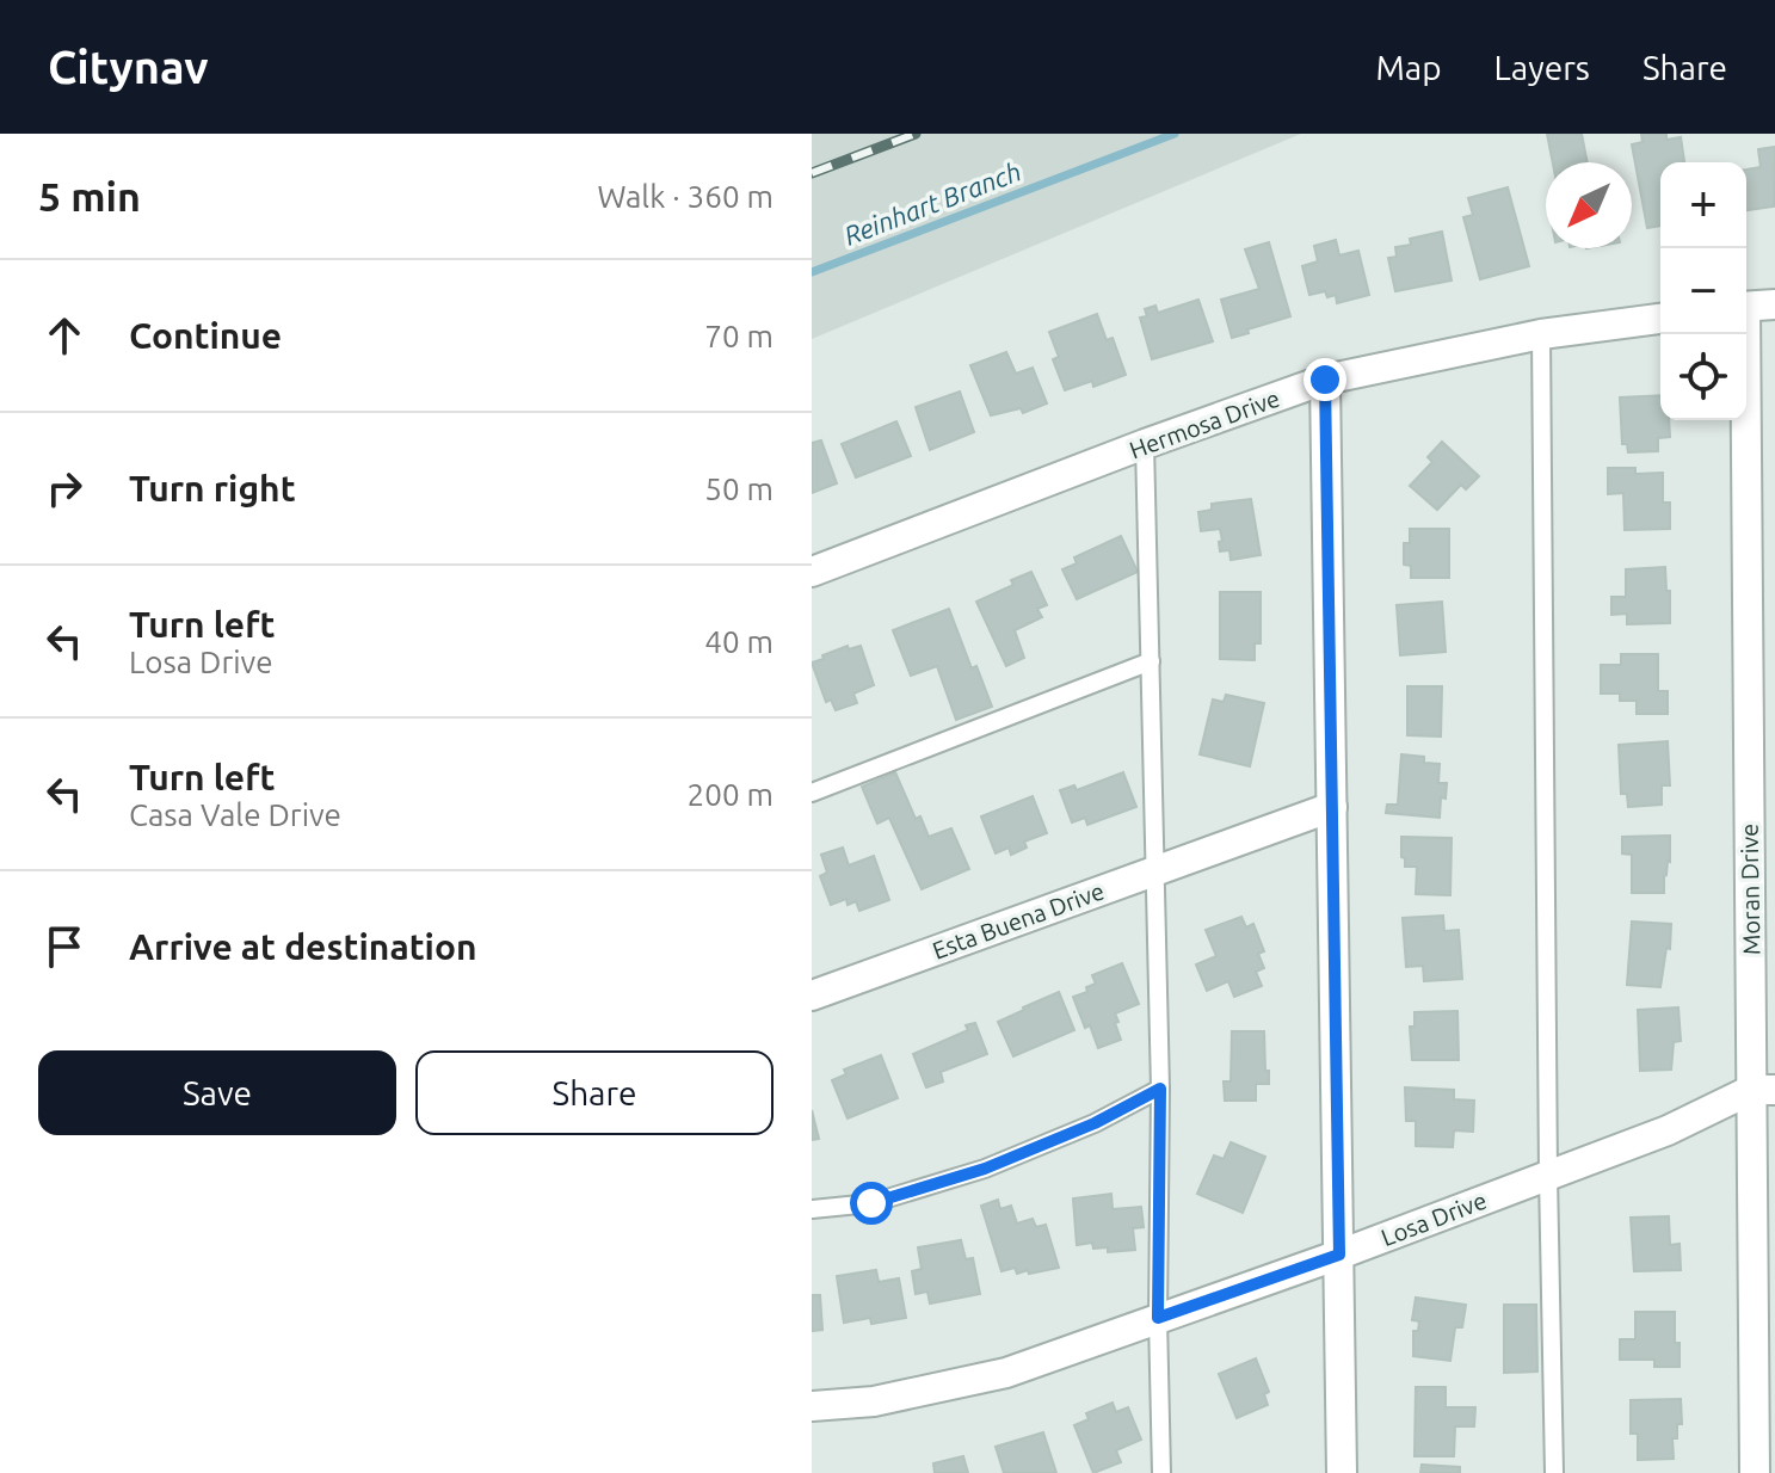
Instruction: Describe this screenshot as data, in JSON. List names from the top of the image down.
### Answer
{
  "streets": {
    "street": [
      "Hermosa Drive",
      "Moran Drive",
      "Esta Buena Drive",
      "Losa Drive"
    ]
  },
  "crossings": [
    ["Moran Drive", "Losa Drive"]
  ],
  "water": ["Reinhart Branch"],
  "north": "bottom left",
  "page": {
    "header": "Citynav",
    "nav": ["Map", "Layers", "Share"],
    "heading": ["5 min", "Walk · 360 m"],
    "map_buttons": ["+", "−"],
    "list": [
      ["Continue", "70 m"],
      ["Turn right", "50 m"],
      ["Turn left", "Losa Drive", "40 m"],
      ["Turn left", "Casa Vale Drive", "200 m"],
      "Arrive at destination"
    ],
    "buttons": ["Save", "Share"]
  }
}
